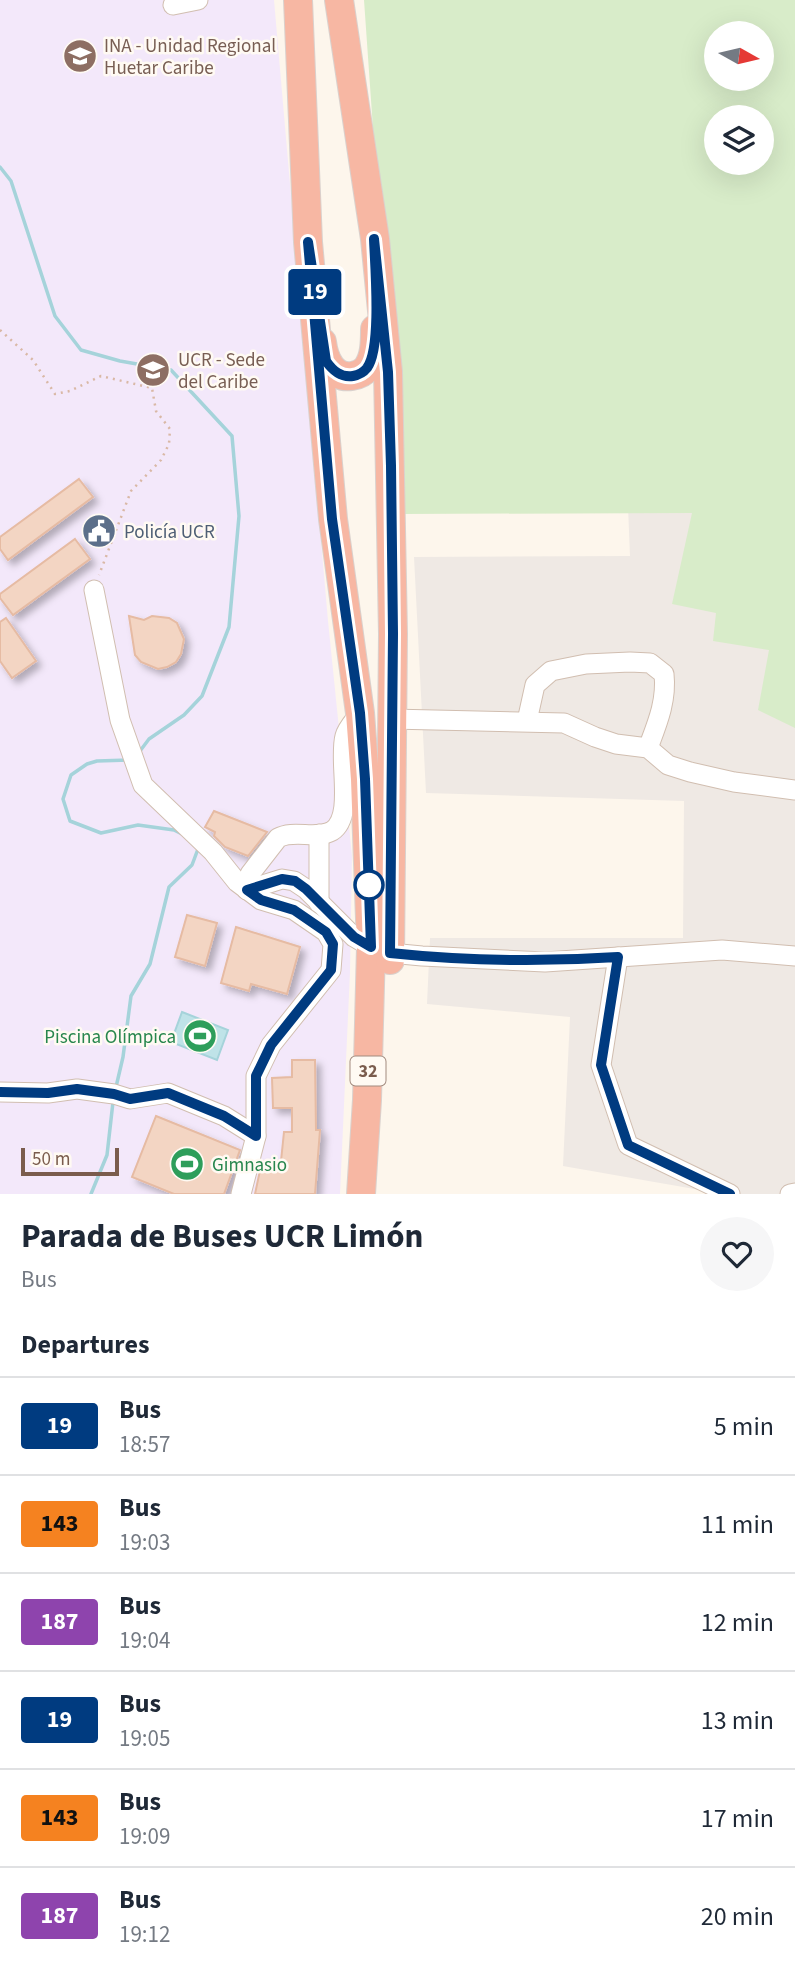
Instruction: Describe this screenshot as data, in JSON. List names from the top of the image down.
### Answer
{
  "streets": {
    "highway": ["32"]
  },
  "places": {
    "school or university": ["INA - Unidad Regional Huetar Caribe", "UCR - Sede del Caribe"],
    "public building": ["Policía UCR"],
    "sports": ["Piscina Olímpica", "Gimnasio"]
  },
  "lines": ["bus line 19"],
  "scale_bar": "50 m",
  "north": "right",
  "page": {
    "on_map": "19",
    "scale": "50 m",
    "heading": [
      ["Parada de Buses UCR Limón", "Bus"],
      "Departures"
    ],
    "list": [
      {
        "mark": "19",
        "name": "Bus",
        "note": "18:57",
        "value": "5 min"
      },
      {
        "mark": "143",
        "name": "Bus",
        "note": "19:03",
        "value": "11 min"
      },
      {
        "mark": "187",
        "name": "Bus",
        "note": "19:04",
        "value": "12 min"
      },
      {
        "mark": "19",
        "name": "Bus",
        "note": "19:05",
        "value": "13 min"
      },
      {
        "mark": "143",
        "name": "Bus",
        "note": "19:09",
        "value": "17 min"
      },
      {
        "mark": "187",
        "name": "Bus",
        "note": "19:12",
        "value": "20 min"
      }
    ]
  }
}
